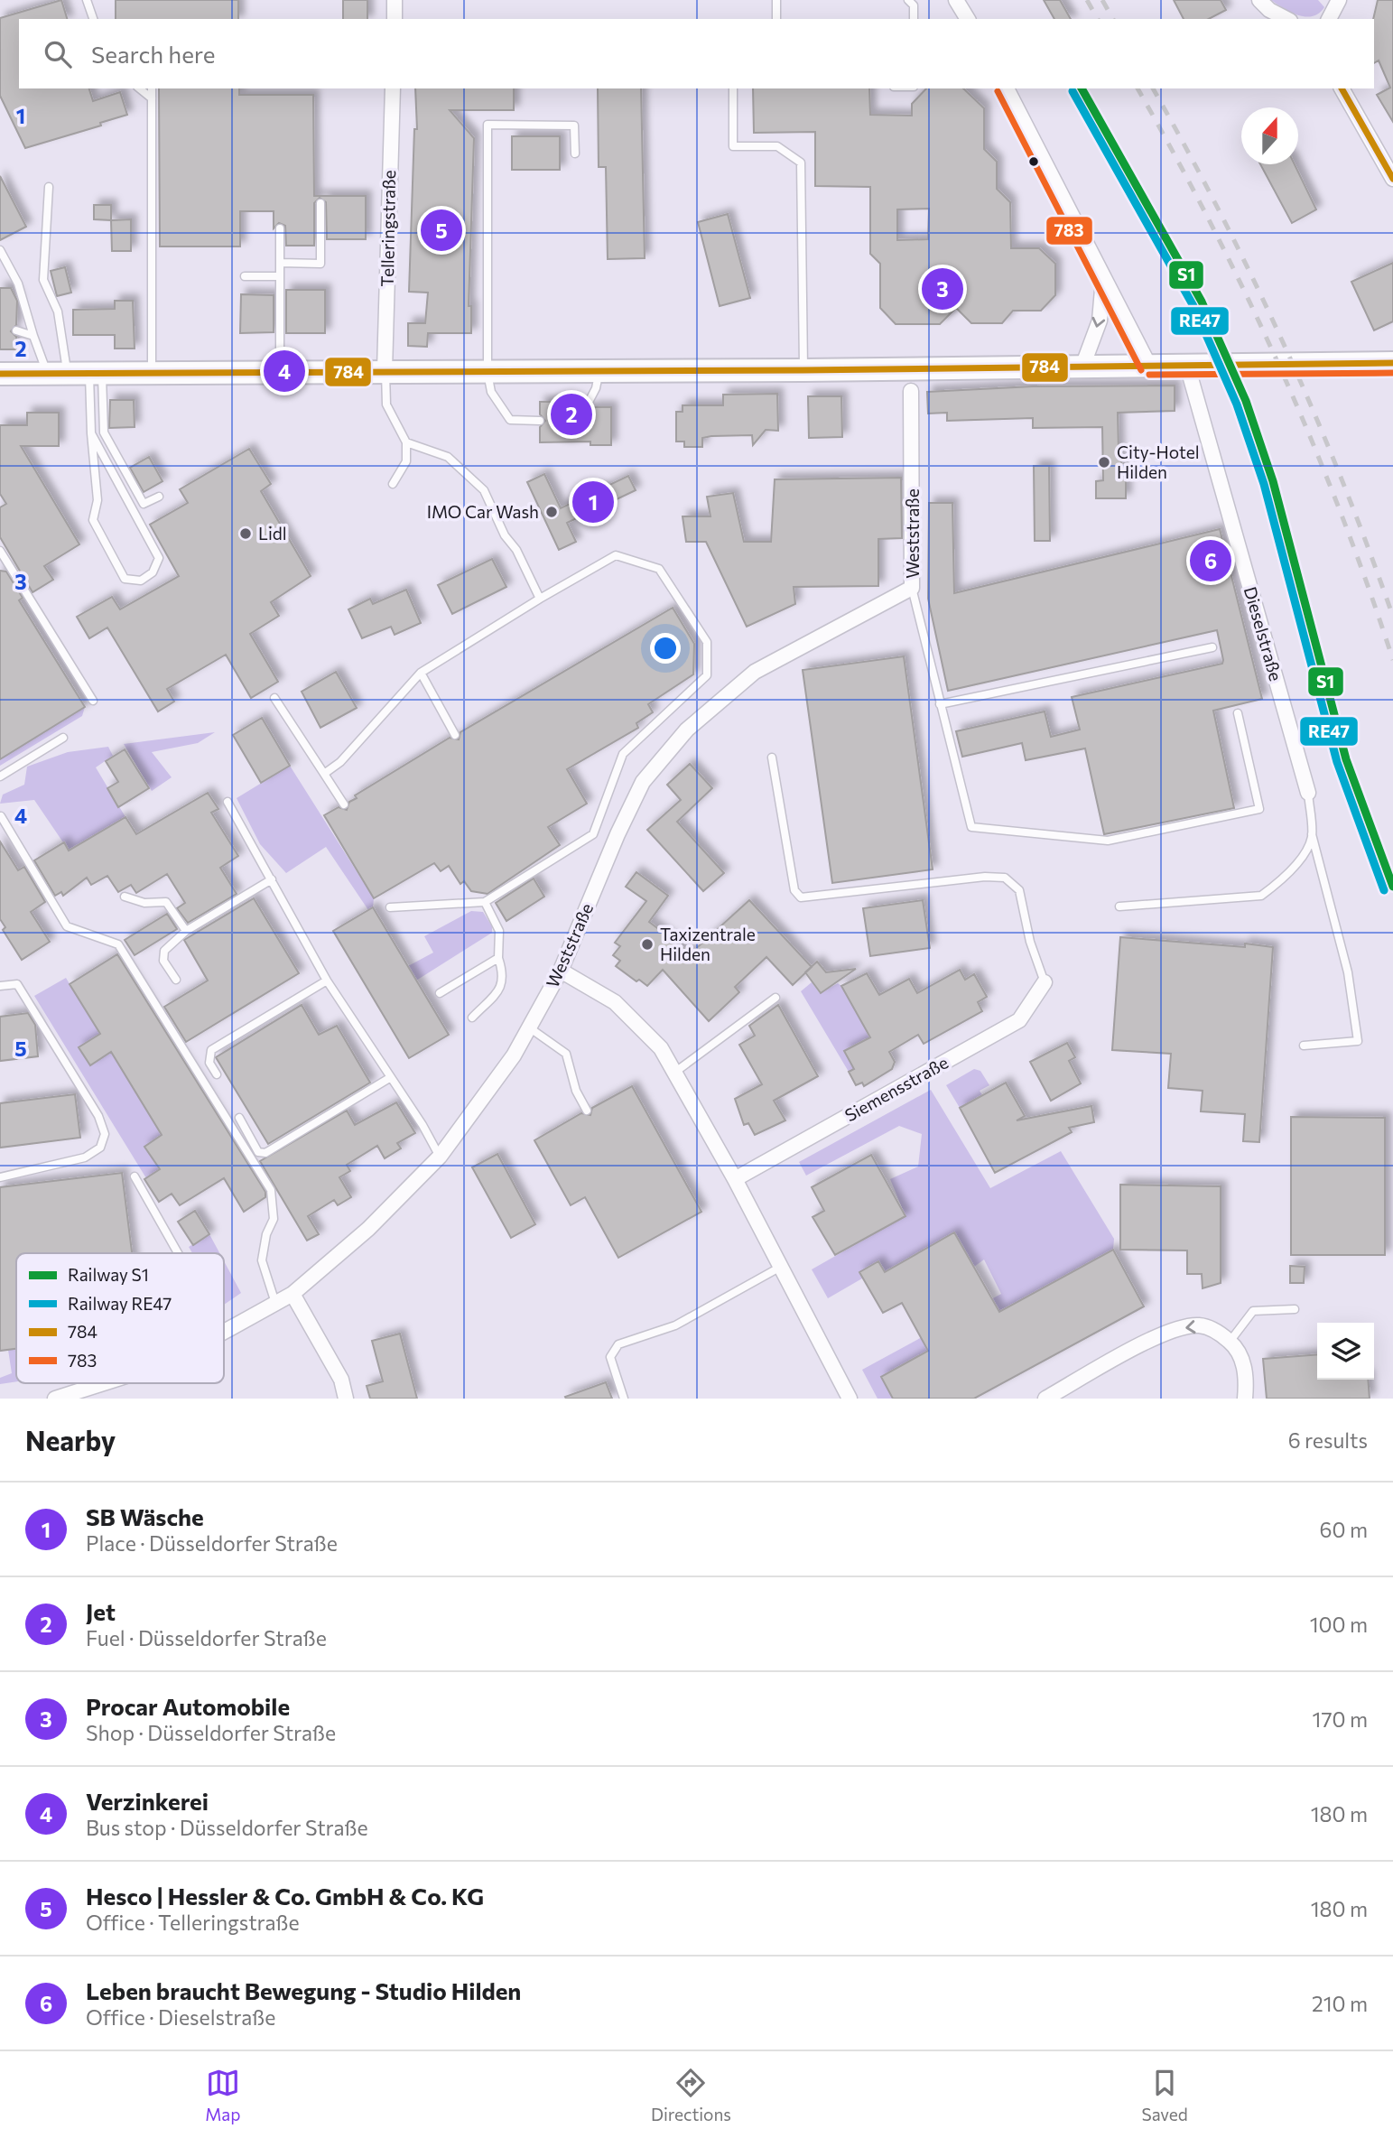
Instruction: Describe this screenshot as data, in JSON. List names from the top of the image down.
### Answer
{
  "streets": {
    "street": [
      "Telleringstraße",
      "Weststraße",
      "Dieselstraße",
      "Siemensstraße"
    ]
  },
  "places": [
    "City-Hotel Hilden",
    "IMO Car Wash",
    "Lidl",
    "Taxizentrale Hilden"
  ],
  "lines": [
    "rail line S1",
    "transit line 784",
    "rail line RE47",
    "transit line 783"
  ],
  "legend": [
    "Railway S1",
    "Railway RE47",
    "784",
    "783"
  ],
  "north": "top",
  "page": {
    "search": "Search here",
    "pins": [
      "5",
      "3",
      "4",
      "2",
      "1",
      "6"
    ],
    "heading": ["Nearby", "6 results"],
    "list": [
      {
        "mark": "1",
        "name": "SB Wäsche",
        "note": "Place · Düsseldorfer Straße",
        "value": "60 m"
      },
      {
        "mark": "2",
        "name": "Jet",
        "note": "Fuel · Düsseldorfer Straße",
        "value": "100 m"
      },
      {
        "mark": "3",
        "name": "Procar Automobile",
        "note": "Shop · Düsseldorfer Straße",
        "value": "170 m"
      },
      {
        "mark": "4",
        "name": "Verzinkerei",
        "note": "Bus stop · Düsseldorfer Straße",
        "value": "180 m"
      },
      {
        "mark": "5",
        "name": "Hesco | Hessler & Co. GmbH & Co. KG",
        "note": "Office · Telleringstraße",
        "value": "180 m"
      },
      {
        "mark": "6",
        "name": "Leben braucht Bewegung - Studio Hilden",
        "note": "Office · Dieselstraße",
        "value": "210 m"
      }
    ],
    "nav": ["Map", "Directions", "Saved"]
  },
  "grid": {
    "rows": [
      "1",
      "2",
      "3",
      "4",
      "5"
    ]
  }
}
